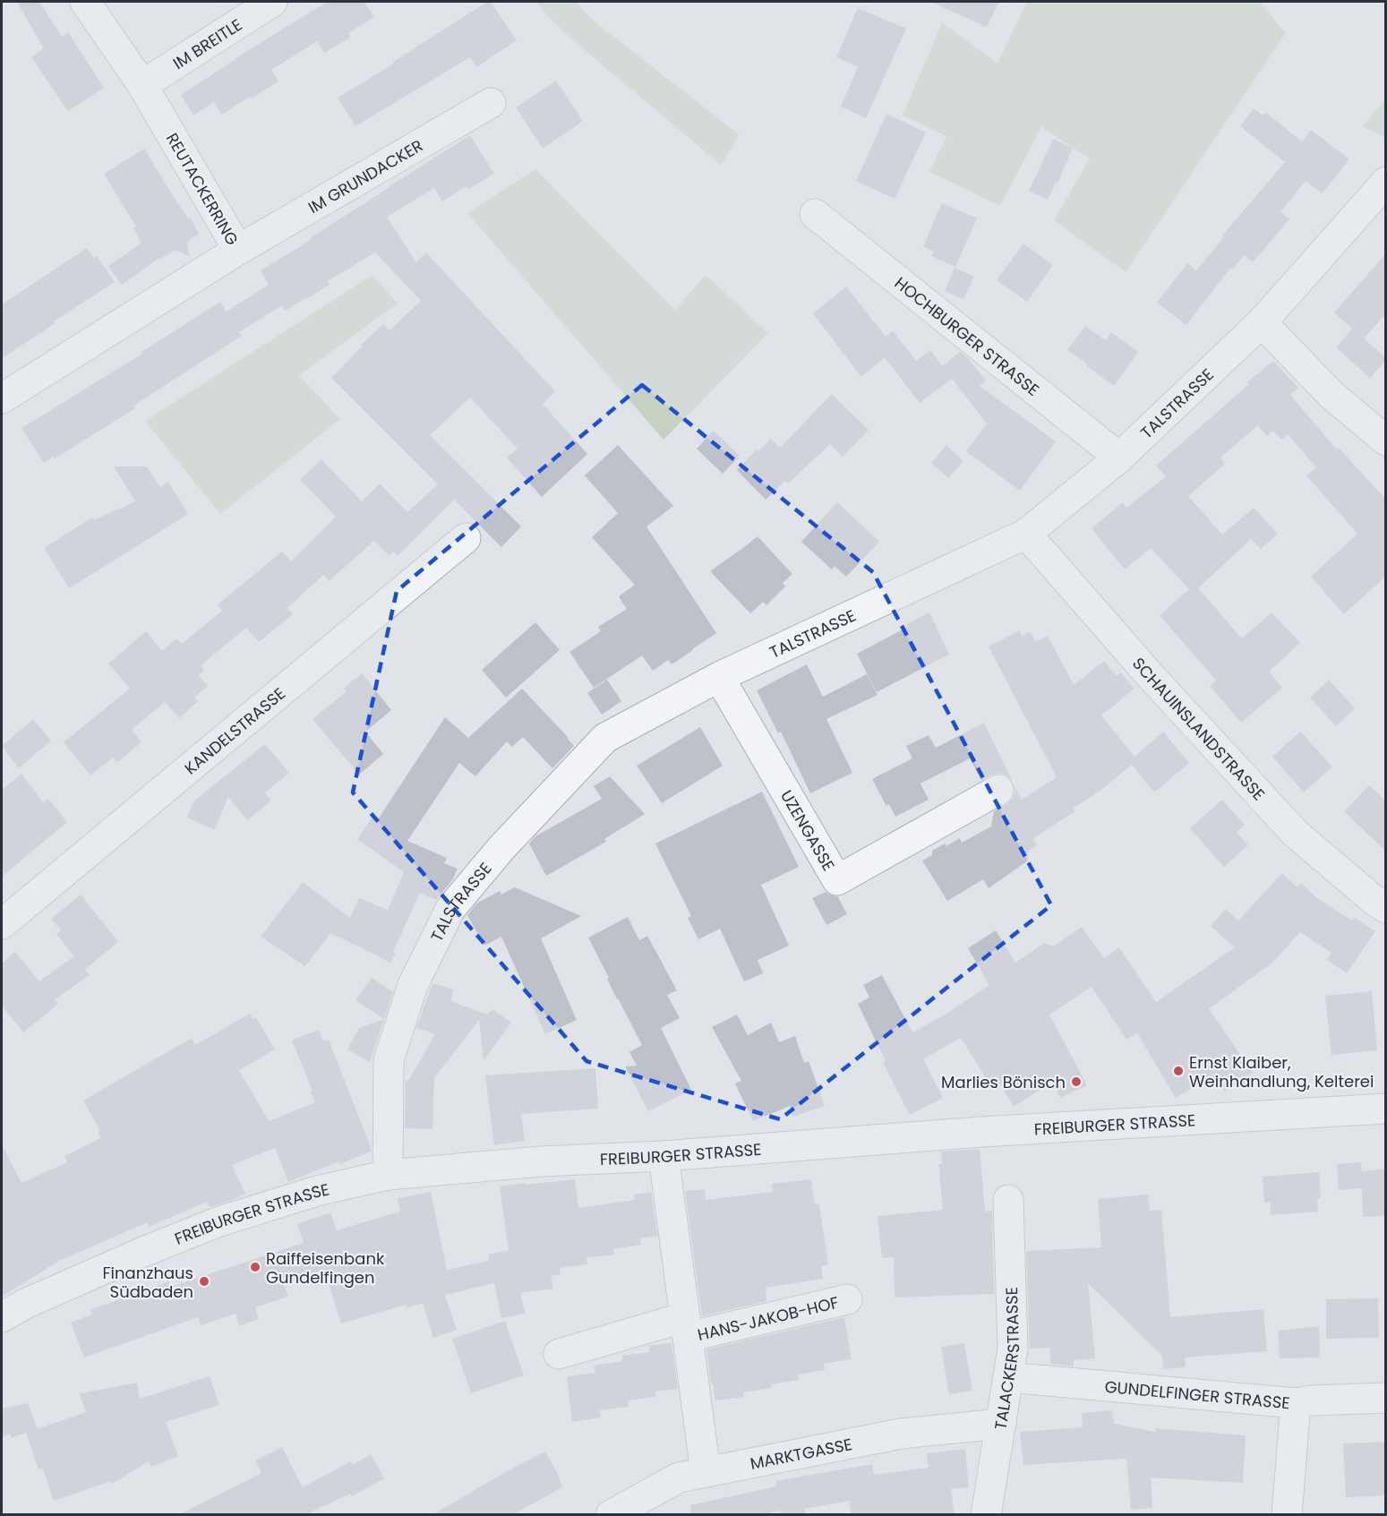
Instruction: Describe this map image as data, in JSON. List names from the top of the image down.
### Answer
{
  "streets": {
    "street": [
      "IM BREITLE",
      "IM GRUNDACKER",
      "REUTACKERRING",
      "HOCHBURGER STRASSE",
      "TALSTRASSE",
      "SCHAUINSLANDSTRASSE",
      "KANDELSTRASSE",
      "UZENGASSE",
      "FREIBURGER STRASSE",
      "HANS-JAKOB-HOF",
      "TALACKERSTRASSE",
      "GUNDELFINGER STRASSE",
      "MARKTGASSE"
    ]
  },
  "crossings": [
    ["IM BREITLE", "REUTACKERRING"],
    ["IM GRUNDACKER", "REUTACKERRING"],
    ["HOCHBURGER STRASSE", "TALSTRASSE"],
    ["TALSTRASSE", "SCHAUINSLANDSTRASSE"],
    ["TALSTRASSE", "UZENGASSE"],
    ["TALSTRASSE", "FREIBURGER STRASSE"],
    ["FREIBURGER STRASSE", "HANS-JAKOB-HOF"],
    ["HANS-JAKOB-HOF", "MARKTGASSE"],
    ["TALACKERSTRASSE", "GUNDELFINGER STRASSE"],
    ["TALACKERSTRASSE", "MARKTGASSE"]
  ],
  "places": [
    "Ernst Klaiber, Weinhandlung, Kelterei",
    "Marlies Bönisch",
    "Raiffeisenbank Gundelfingen",
    "Finanzhaus Südbaden"
  ]
}
